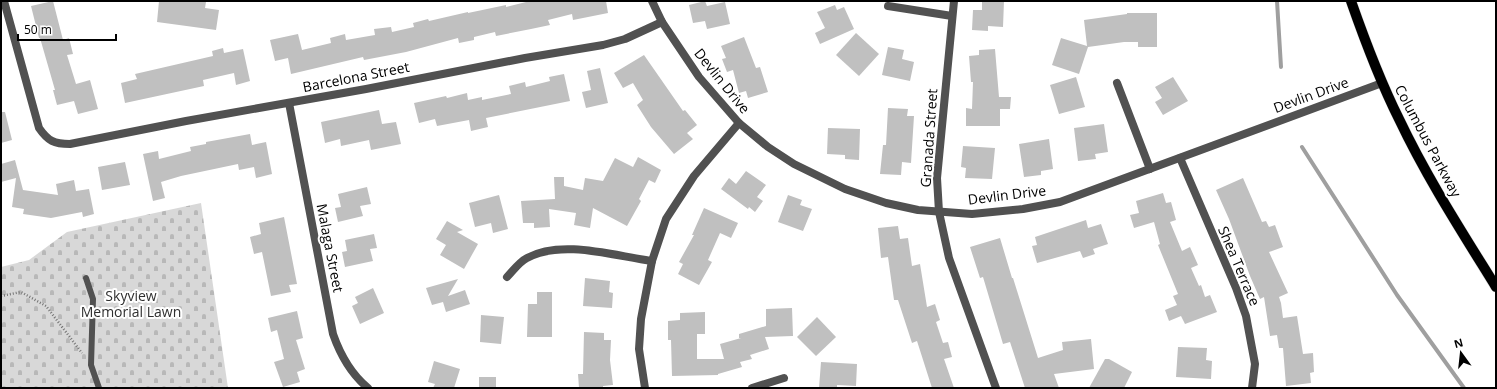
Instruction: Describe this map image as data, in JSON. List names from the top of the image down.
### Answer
{
  "streets": {
    "main road": ["Columbus Parkway"],
    "street": [
      "Barcelona Street",
      "Devlin Drive",
      "Granada Street",
      "Malaga Street",
      "Shea Terrace"
    ]
  },
  "crossings": [
    ["Barcelona Street", "Devlin Drive"],
    ["Barcelona Street", "Malaga Street"],
    ["Devlin Drive", "Granada Street"],
    ["Devlin Drive", "Columbus Parkway"],
    ["Devlin Drive", "Shea Terrace"]
  ],
  "parks": ["Skyview Memorial Lawn"],
  "scale_bar": "50 m",
  "north": "top"
}
